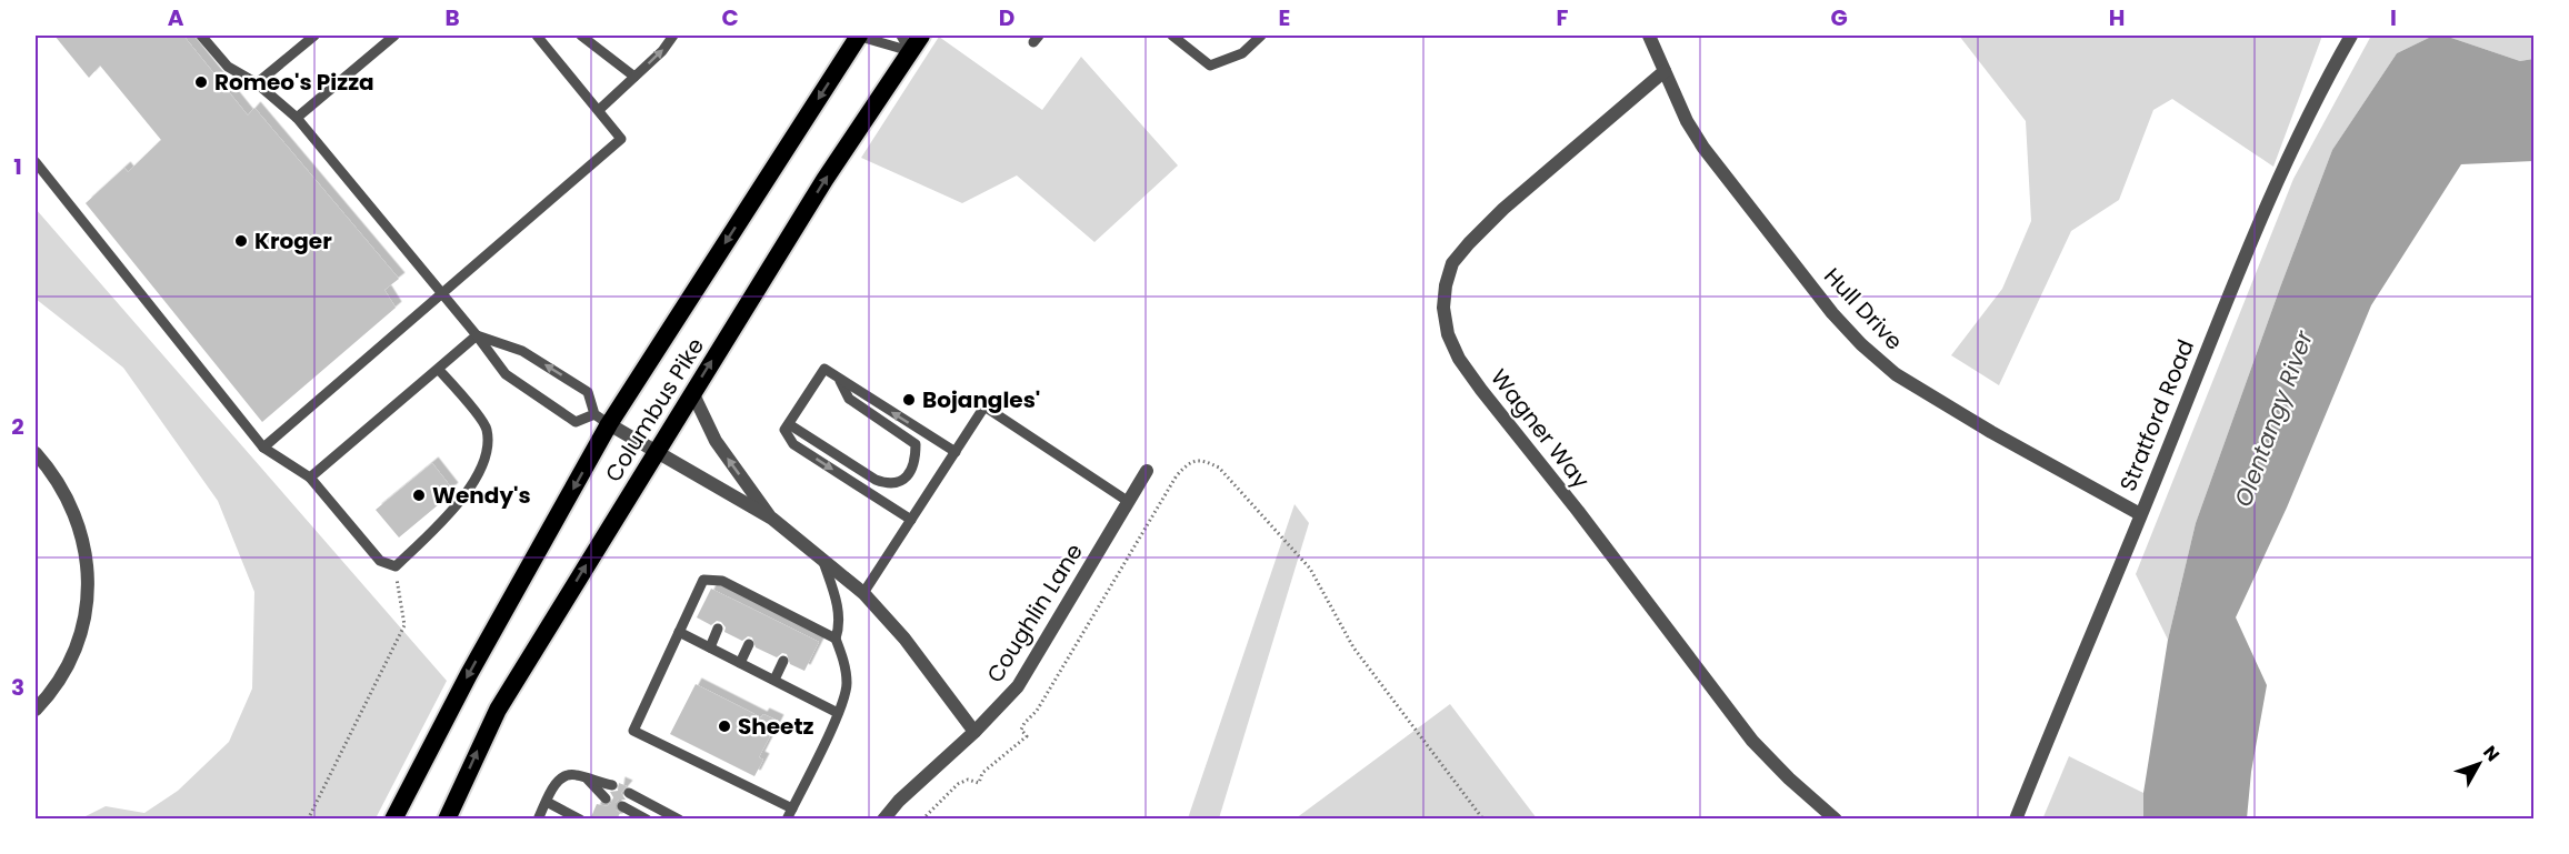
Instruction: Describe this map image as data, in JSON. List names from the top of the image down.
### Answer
{
  "streets": {
    "highway": ["Columbus Pike"],
    "street": [
      "Hull Drive",
      "Stratford Road",
      "Wagner Way",
      "Coughlin Lane"
    ]
  },
  "crossings": [
    ["Hull Drive", "Stratford Road"],
    ["Hull Drive", "Wagner Way"]
  ],
  "water": ["Olentangy River"],
  "places": [
    "Romeo's Pizza",
    "Kroger",
    "Bojangles'",
    "Wendy's",
    "Sheetz"
  ],
  "north": "top right",
  "grid": {
    "columns": [
      "A",
      "B",
      "C",
      "D",
      "E",
      "F",
      "G",
      "H",
      "I"
    ],
    "rows": ["1", "2", "3"]
  }
}
